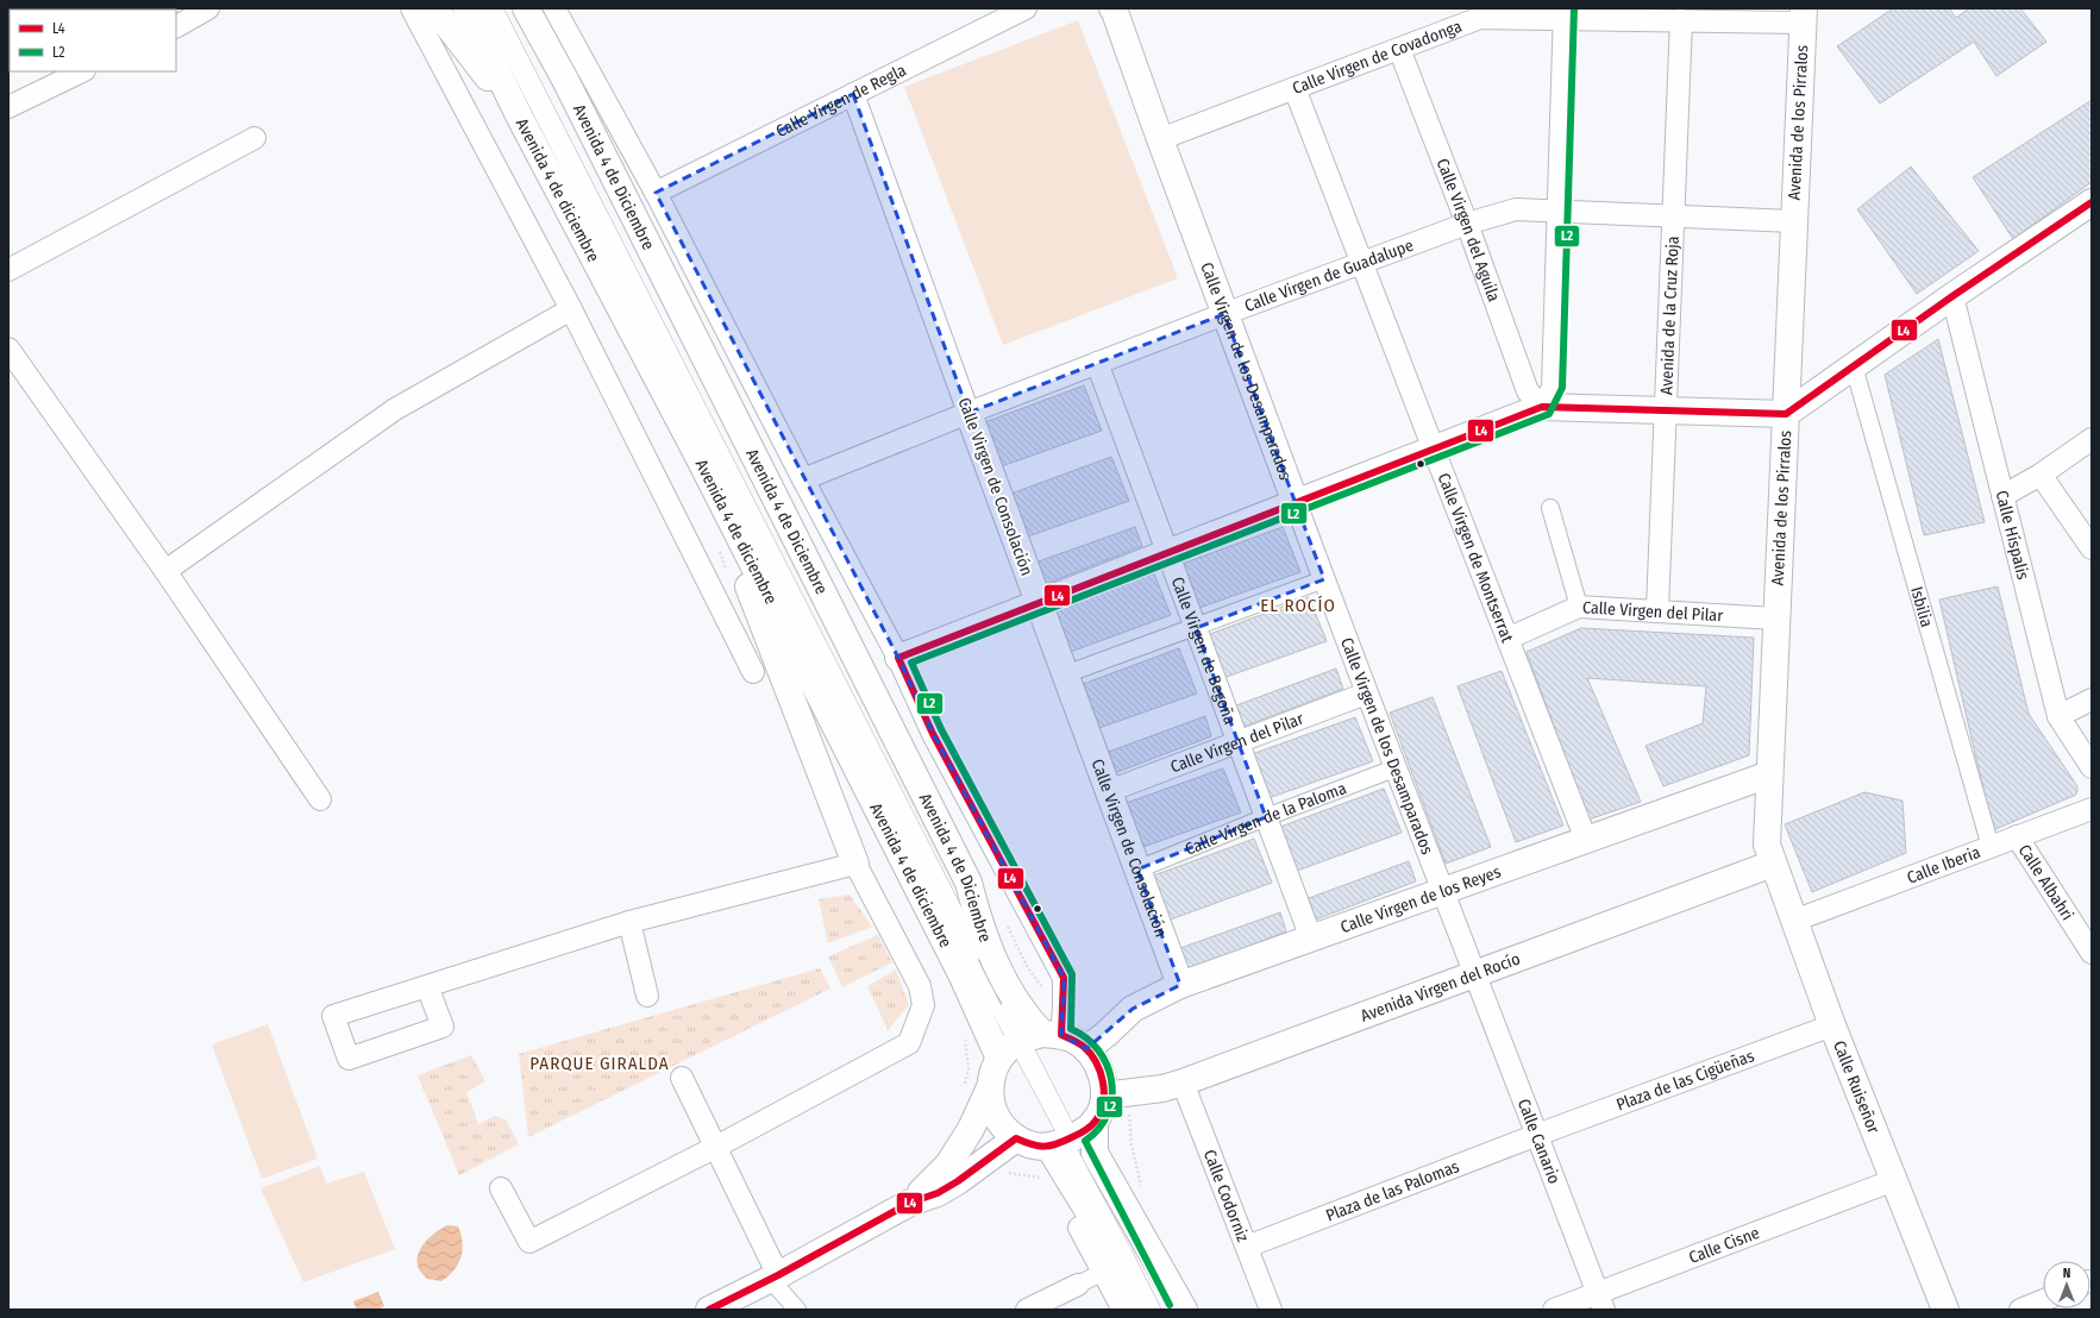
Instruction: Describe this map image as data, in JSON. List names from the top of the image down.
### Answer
{
  "streets": {
    "street": [
      "Calle Virgen de Covadonga",
      "Calle Virgen de Regla",
      "Avenida de los Pirralos",
      "Avenida 4 de Diciembre",
      "Avenida 4 de diciembre",
      "Calle Virgen del Aguila",
      "Calle Virgen de Guadalupe",
      "Avenida de la Cruz Roja",
      "Calle Virgen de los Desamparados",
      "Calle Virgen de Consolación",
      "Calle Híspalis",
      "Calle Virgen de Montserrat",
      "Isbilia",
      "Calle Virgen del Pilar",
      "Calle Virgen de Begoña",
      "Calle Virgen de la Paloma",
      "Calle Iberia",
      "Calle Albahri",
      "Calle Virgen de los Reyes",
      "Avenida Virgen del Rocío",
      "Plaza de las Cigüeñas",
      "Calle Ruiseñor",
      "Calle Canario",
      "Plaza de las Palomas",
      "Calle Codorniz",
      "Calle Cisne"
    ]
  },
  "crossings": [
    ["Calle Virgen de Covadonga", "Avenida de los Pirralos"],
    ["Calle Virgen de Covadonga", "Calle Virgen del Aguila"],
    ["Calle Virgen de Covadonga", "Avenida de la Cruz Roja"],
    ["Calle Virgen de Covadonga", "Calle Virgen de los Desamparados"],
    ["Calle Virgen de Covadonga", "Calle Virgen de Montserrat"],
    ["Calle Virgen de Regla", "Calle Virgen de Consolación"],
    ["Avenida de los Pirralos", "Calle Virgen de Guadalupe"],
    ["Avenida de los Pirralos", "Calle Virgen del Pilar"],
    ["Avenida de los Pirralos", "Calle Virgen de los Reyes"],
    ["Avenida de los Pirralos", "Avenida Virgen del Rocío"],
    ["Avenida de los Pirralos", "Calle Ruiseñor"],
    ["Avenida 4 de Diciembre", "Avenida 4 de diciembre"],
    ["Avenida 4 de Diciembre", "Calle Virgen de los Reyes"],
    ["Calle Virgen del Aguila", "Calle Virgen de Guadalupe"],
    ["Calle Virgen de Guadalupe", "Avenida de la Cruz Roja"],
    ["Calle Virgen de Guadalupe", "Calle Virgen de los Desamparados"],
    ["Calle Virgen de Guadalupe", "Calle Virgen de Consolación"],
    ["Calle Virgen de Guadalupe", "Calle Virgen de Montserrat"],
    ["Calle Virgen de Guadalupe", "Calle Virgen de Begoña"],
    ["Avenida de la Cruz Roja", "Calle Virgen del Pilar"],
    ["Calle Virgen de los Desamparados", "Calle Virgen del Pilar"],
    ["Calle Virgen de los Desamparados", "Calle Virgen de la Paloma"],
    ["Calle Virgen de los Desamparados", "Calle Virgen de los Reyes"],
    ["Calle Virgen de los Desamparados", "Avenida Virgen del Rocío"],
    ["Calle Virgen de los Desamparados", "Calle Canario"],
    ["Calle Virgen de Consolación", "Calle Virgen del Pilar"],
    ["Calle Virgen de Consolación", "Calle Virgen de la Paloma"],
    ["Calle Virgen de Consolación", "Calle Virgen de los Reyes"],
    ["Calle Virgen de Montserrat", "Calle Virgen del Pilar"],
    ["Calle Virgen de Montserrat", "Calle Virgen de los Reyes"],
    ["Isbilia", "Calle Iberia"],
    ["Calle Virgen del Pilar", "Calle Virgen de Begoña"],
    ["Calle Virgen de Begoña", "Calle Virgen de la Paloma"],
    ["Calle Virgen de Begoña", "Calle Virgen de los Reyes"],
    ["Calle Iberia", "Calle Albahri"],
    ["Calle Iberia", "Calle Ruiseñor"],
    ["Avenida Virgen del Rocío", "Calle Ruiseñor"],
    ["Avenida Virgen del Rocío", "Calle Canario"],
    ["Avenida Virgen del Rocío", "Calle Codorniz"],
    ["Plaza de las Cigüeñas", "Calle Ruiseñor"],
    ["Plaza de las Cigüeñas", "Calle Canario"],
    ["Plaza de las Cigüeñas", "Plaza de las Palomas"],
    ["Calle Ruiseñor", "Calle Cisne"],
    ["Calle Canario", "Plaza de las Palomas"],
    ["Calle Canario", "Calle Cisne"],
    ["Plaza de las Palomas", "Calle Codorniz"]
  ],
  "districts": ["EL ROCÍO", "PARQUE GIRALDA"],
  "lines": ["transit line L2", "transit line L4"],
  "legend": ["L4", "L2"],
  "north": "top"
}
